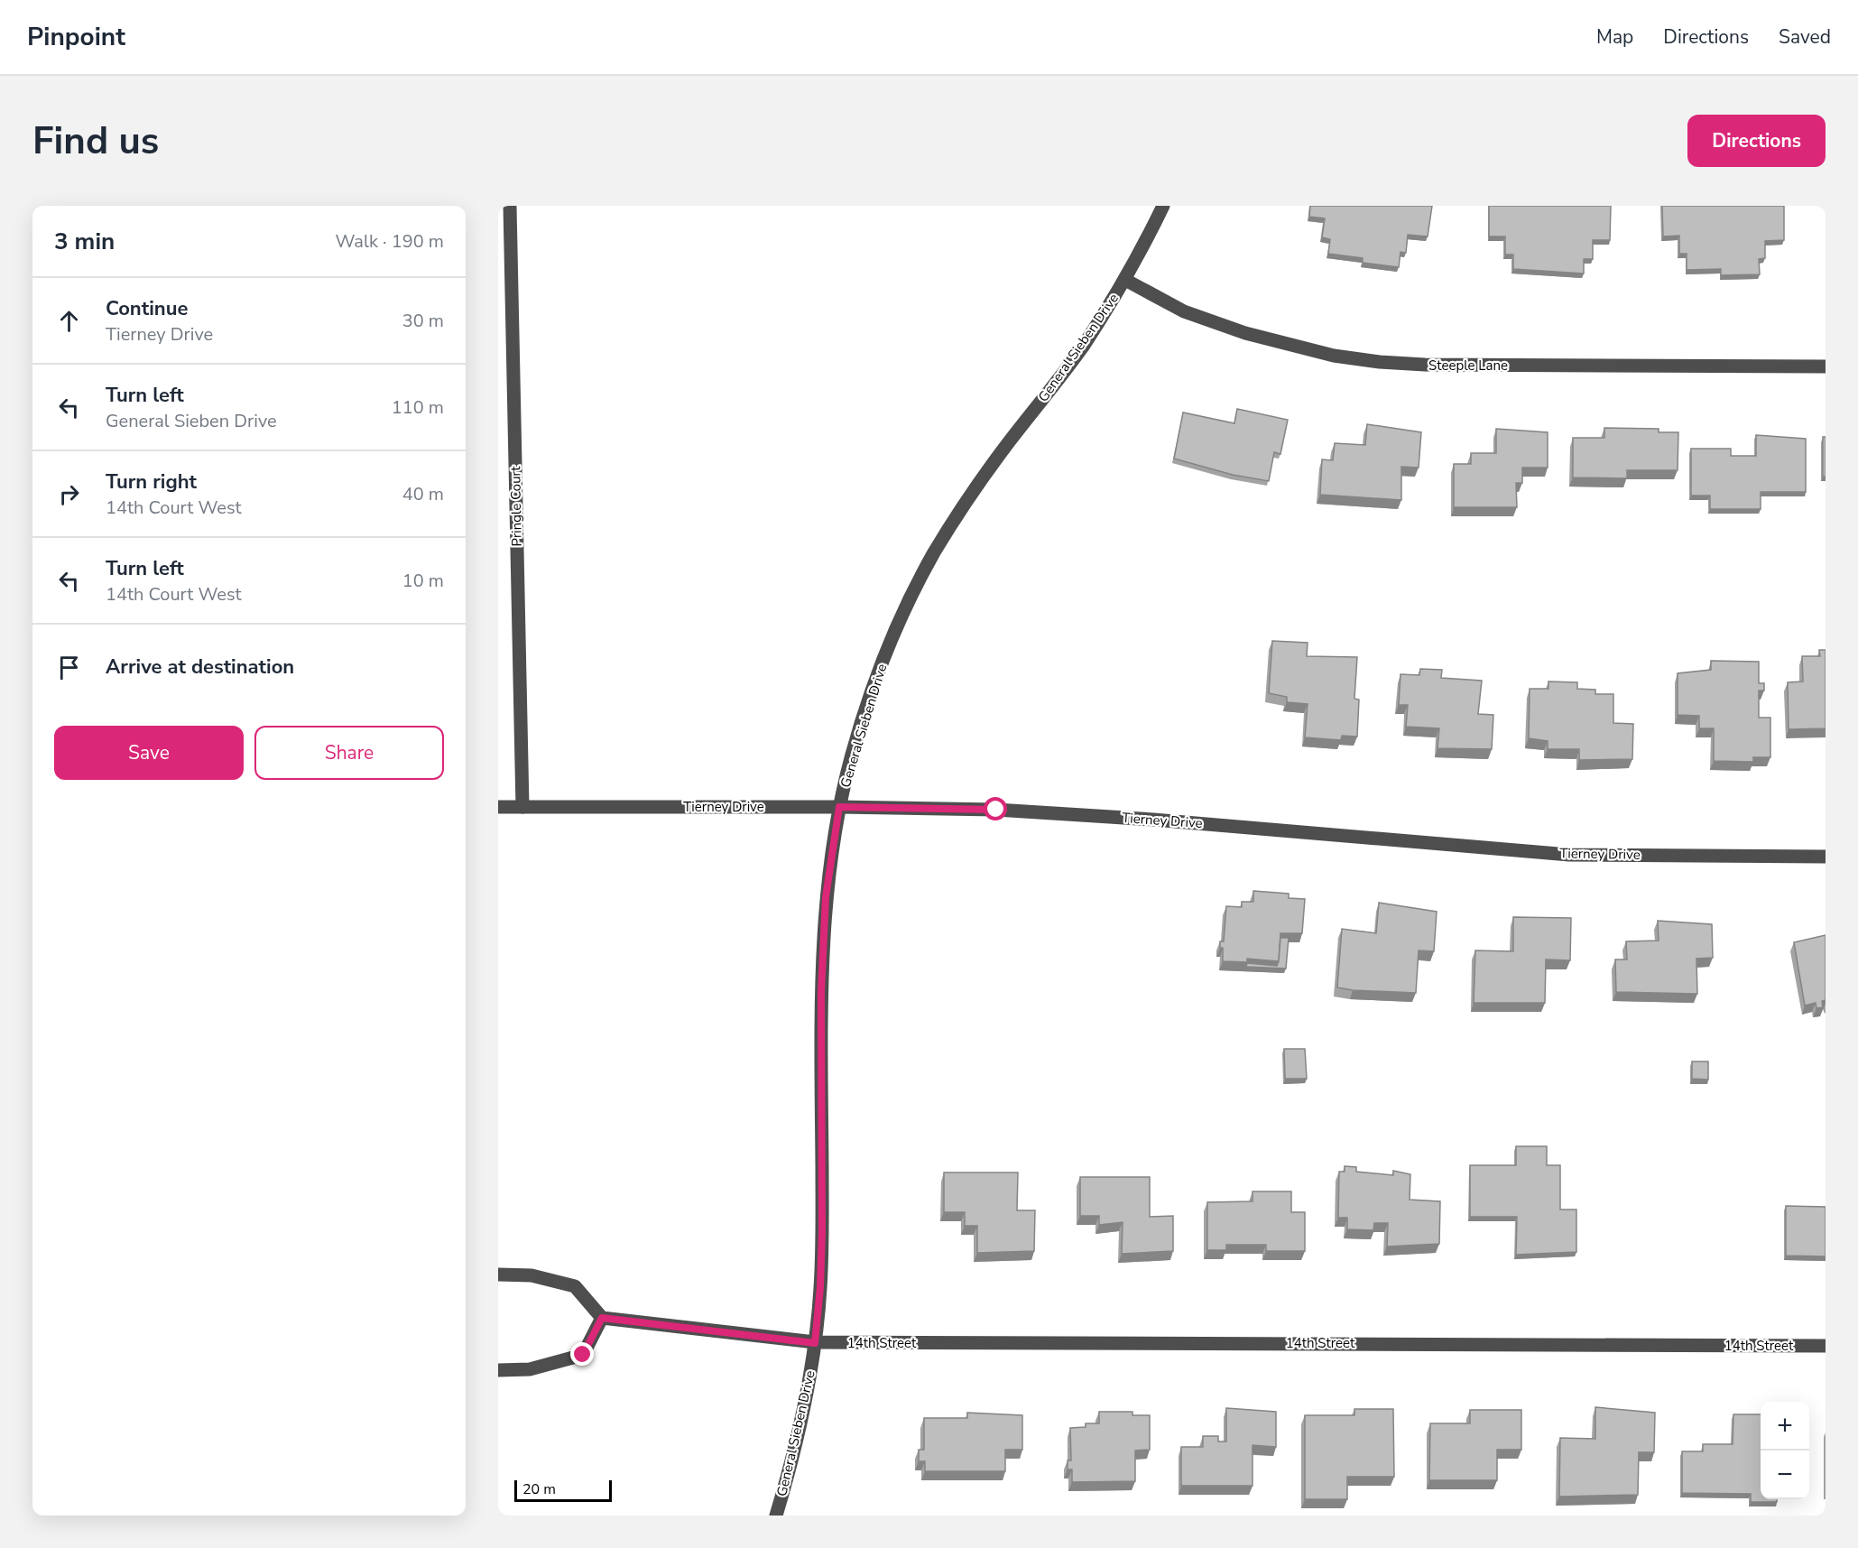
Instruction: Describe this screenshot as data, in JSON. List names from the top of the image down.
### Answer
{
  "streets": {
    "street": [
      "General Sieben Drive",
      "Steeple Lane",
      "Pringle Court",
      "Tierney Drive",
      "14th Street"
    ]
  },
  "crossings": [
    ["General Sieben Drive", "Steeple Lane"],
    ["General Sieben Drive", "Tierney Drive"],
    ["General Sieben Drive", "14th Street"],
    ["Pringle Court", "Tierney Drive"]
  ],
  "scale_bar": "20 m",
  "page": {
    "header": "Pinpoint",
    "nav": ["Map", "Directions", "Saved"],
    "buttons": [
      "Directions",
      ["Save", "Share"]
    ],
    "title": "Find us",
    "heading": ["3 min", "Walk · 190 m"],
    "list": [
      ["Continue", "Tierney Drive", "30 m"],
      ["Turn left", "General Sieben Drive", "110 m"],
      ["Turn right", "14th Court West", "40 m"],
      ["Turn left", "14th Court West", "10 m"],
      "Arrive at destination"
    ],
    "map_buttons": ["+", "−"],
    "scale": "20 m"
  }
}
